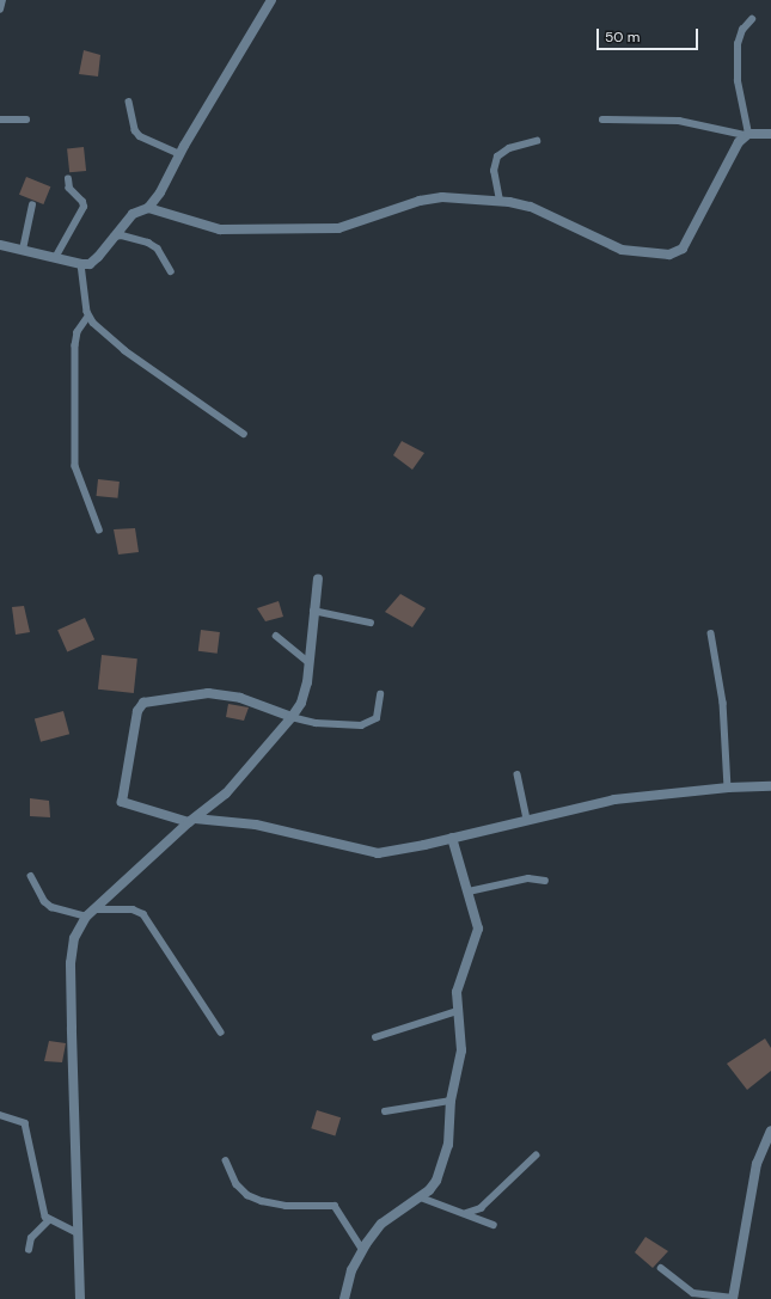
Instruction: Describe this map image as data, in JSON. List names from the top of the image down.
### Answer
{
  "scale_bar": "50 m"
}
